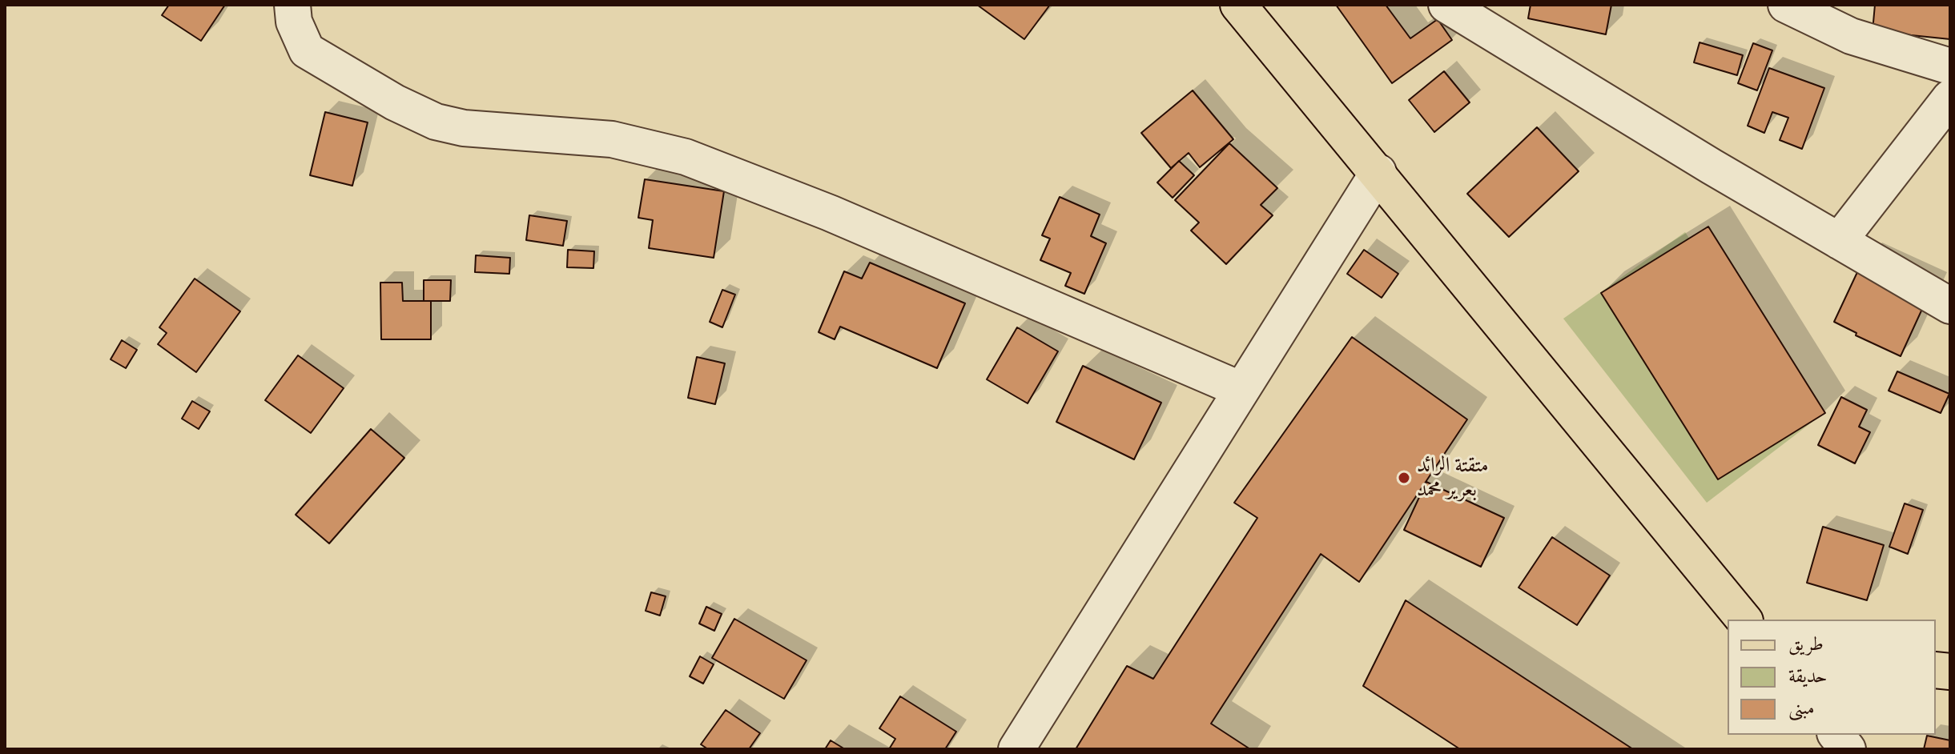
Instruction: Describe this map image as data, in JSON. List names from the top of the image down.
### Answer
{
  "places": ["متقتة الرائد بعرير محمد"],
  "legend": ["طريق", "حديقة", "مبنى"]
}
